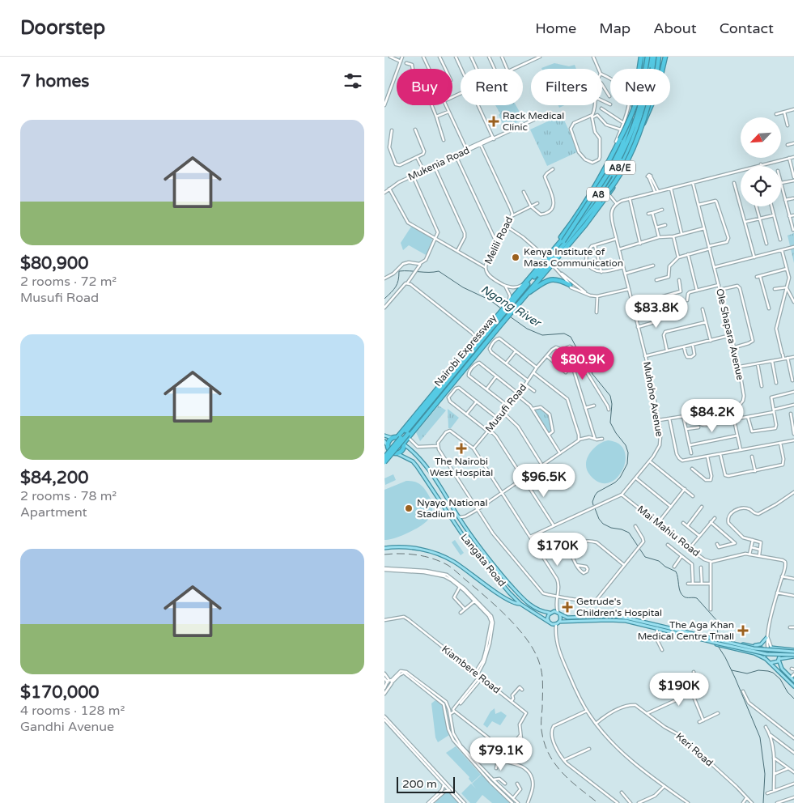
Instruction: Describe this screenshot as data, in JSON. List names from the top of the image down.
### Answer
{
  "streets": {
    "highway": ["A8/E", "A8", "Nairobi Expressway"],
    "main road": ["Langata Road"],
    "street": [
      "Mukenia Road",
      "Melili Road",
      "Ole Shapara Avenue",
      "Muhoho Avenue",
      "Musufi Road",
      "Mai Mahiu Road",
      "Kiambere Road",
      "Keri Road"
    ]
  },
  "crossings": [
    ["Mukenia Road", "Melili Road"],
    ["A8", "Nairobi Expressway"],
    ["A8", "Langata Road"],
    ["Muhoho Avenue", "Mai Mahiu Road"]
  ],
  "water": ["Ngong River"],
  "places": {
    "health": [
      "Rack Medical Clinic",
      "The Nairobi West Hospital",
      "Getrude's Children's Hospital",
      "The Aga Khan Medical Centre Tmall"
    ],
    "other": ["Kenya Institute of Mass Communication", "Nyayo National Stadium"]
  },
  "scale_bar": "200 m",
  "north": "bottom left",
  "page": {
    "header": "Doorstep",
    "nav": [
      "Home",
      "Map",
      "About",
      "Contact"
    ],
    "heading": "7 homes",
    "chip": [
      "Buy",
      "Rent",
      "Filters",
      "New"
    ],
    "list": [
      {
        "name": "$80,900",
        "note": "2 rooms · 72 m² · Musufi Road"
      },
      {
        "name": "$84,200",
        "note": "2 rooms · 78 m² · Apartment"
      },
      {
        "name": "$170,000",
        "note": "4 rooms · 128 m² · Gandhi Avenue"
      }
    ],
    "price": [
      "$83.8K",
      "$80.9K",
      "$84.2K",
      "$96.5K",
      "$170K",
      "$190K",
      "$79.1K"
    ],
    "scale": "200 m"
  }
}
